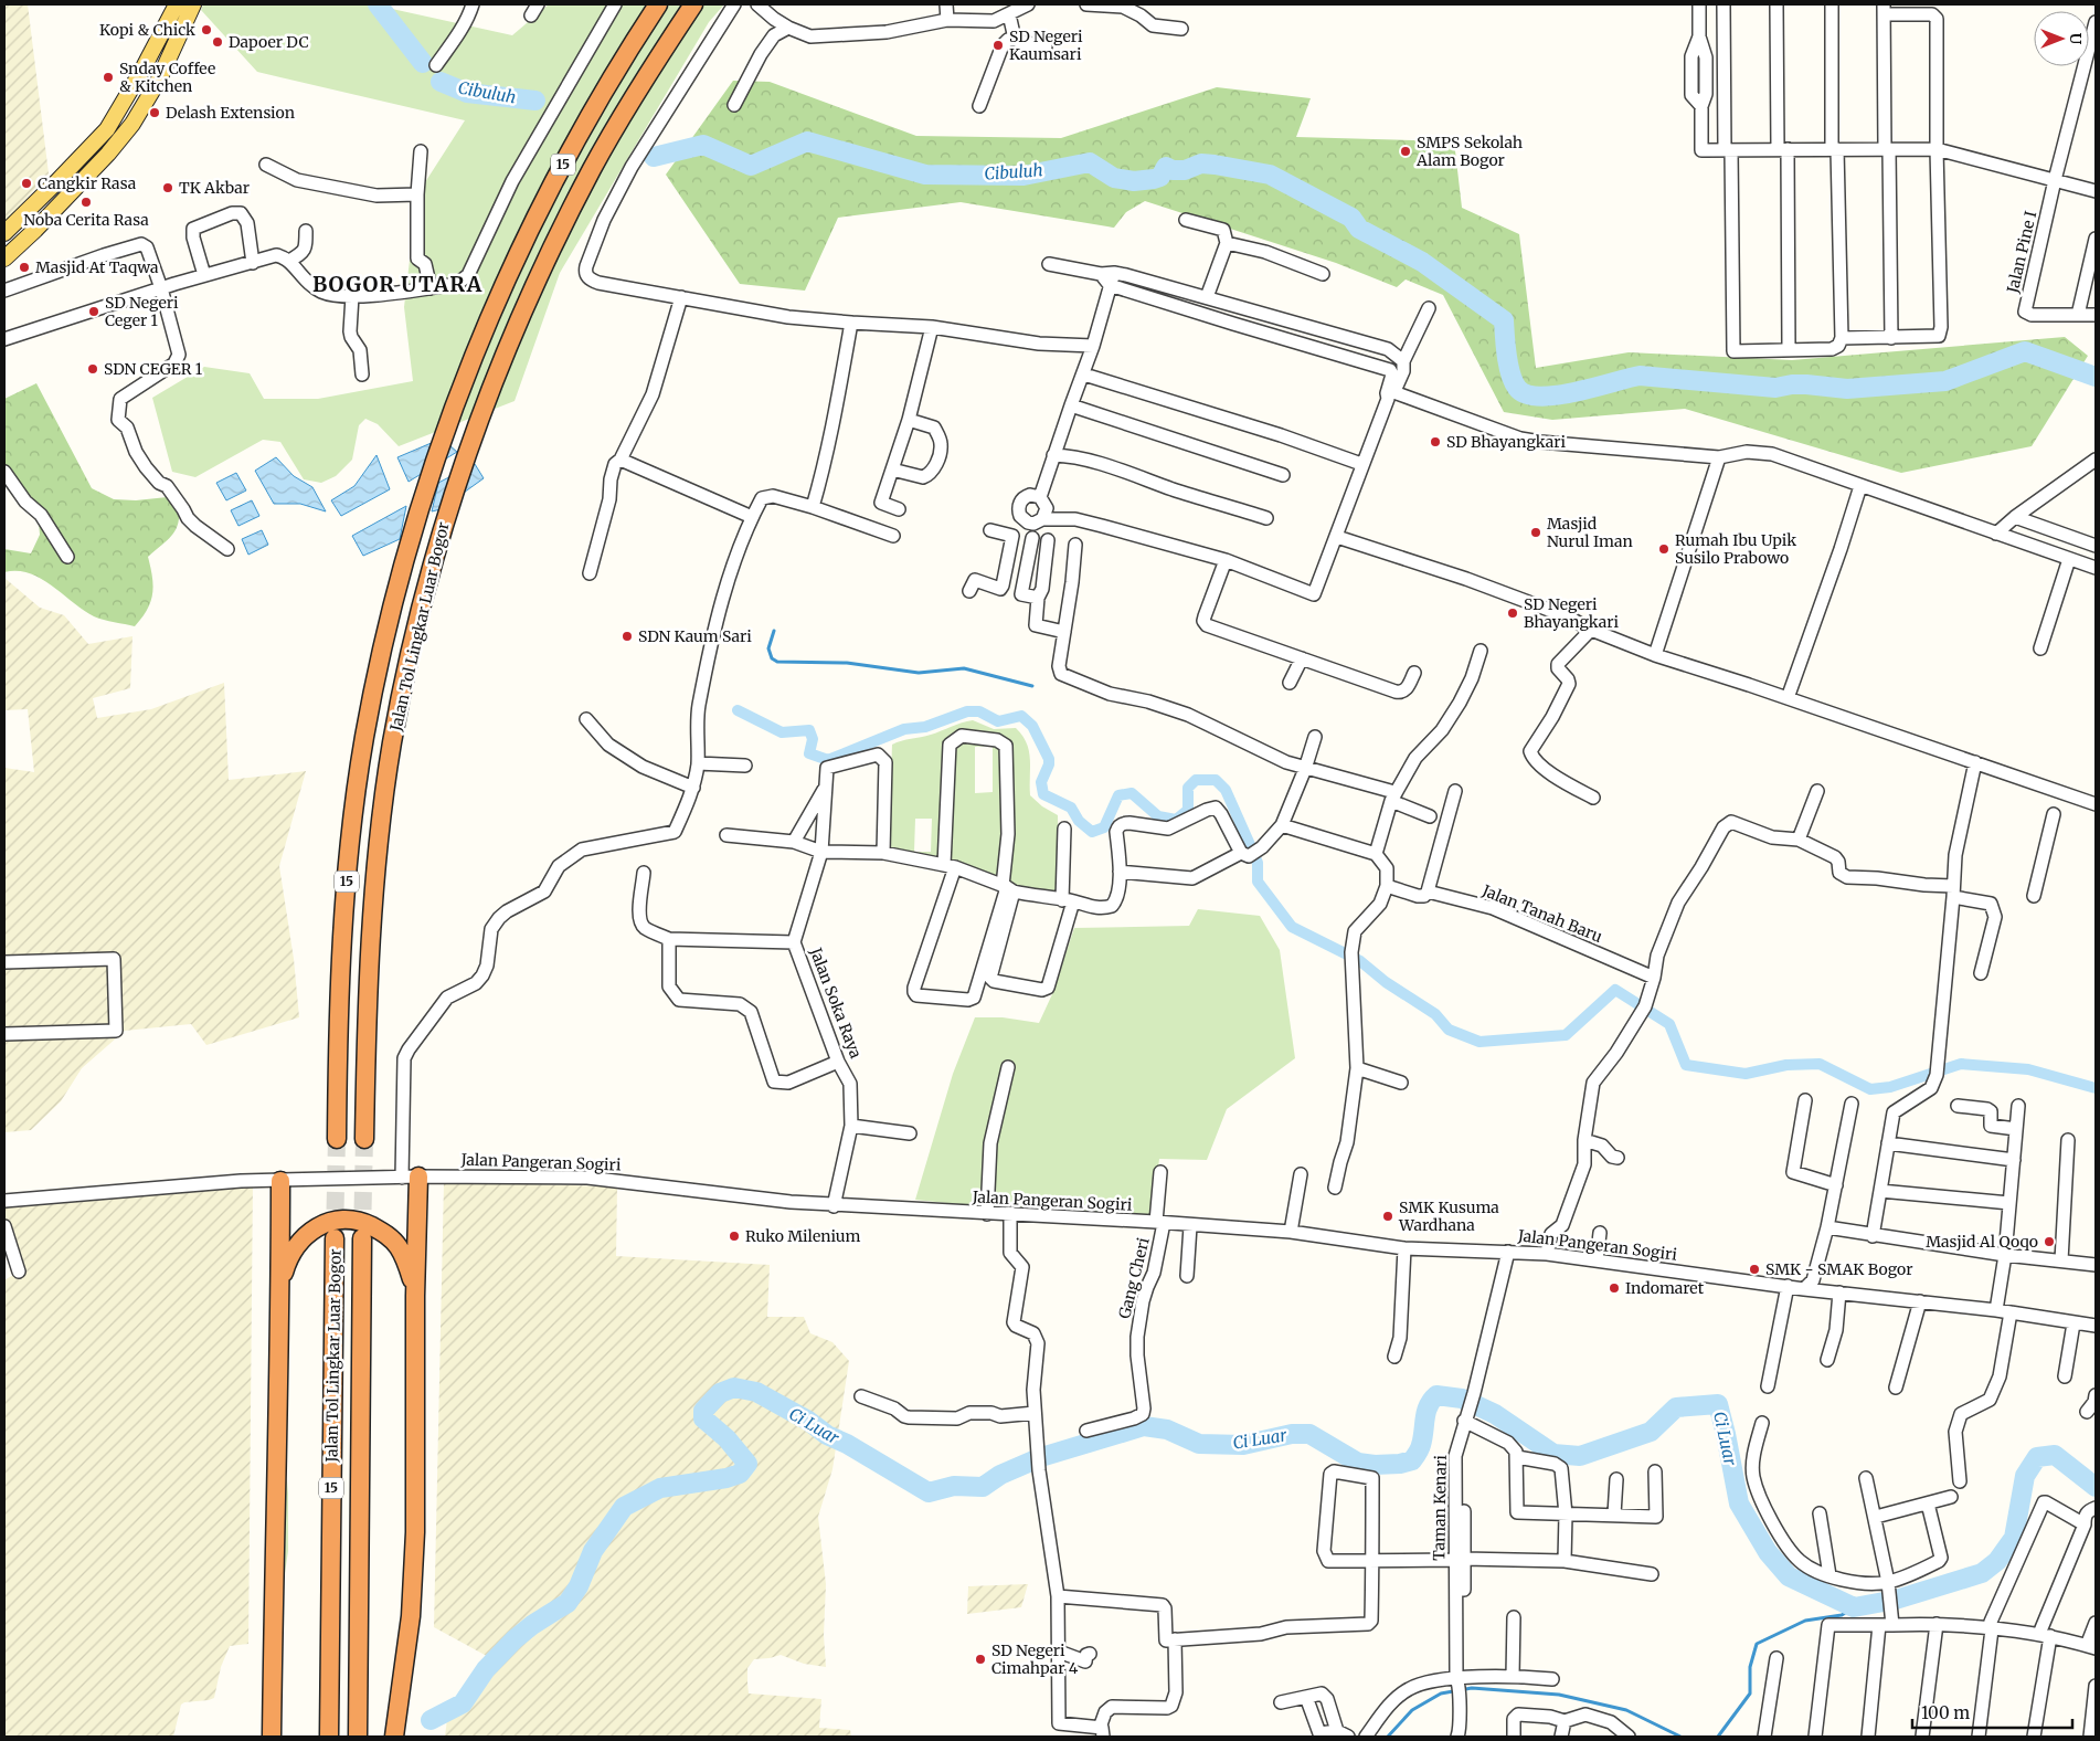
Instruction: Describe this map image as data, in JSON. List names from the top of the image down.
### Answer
{
  "streets": {
    "highway": ["15", "Jalan Tol Lingkar Luar Bogor"],
    "street": [
      "Jalan Pine I",
      "Jalan Tanah Baru",
      "Jalan Soka Raya",
      "Jalan Pangeran Sogiri",
      "Gang Cheri",
      "Taman Kenari"
    ]
  },
  "crossings": [
    ["Jalan Soka Raya", "Jalan Pangeran Sogiri"],
    ["Jalan Pangeran Sogiri", "Gang Cheri"],
    ["Jalan Pangeran Sogiri", "Taman Kenari"]
  ],
  "districts": ["BOGOR UTARA"],
  "water": ["Cibuluh", "Ci Luar"],
  "places": [
    "Kopi & Chick",
    "Dapoer DC",
    "SD Negeri Kaumsari",
    "Snday Coffee & Kitchen",
    "Delash Extension",
    "SMPS Sekolah Alam Bogor",
    "Cangkir Rasa",
    "TK Akbar",
    "Noba Cerita Rasa",
    "Masjid At Taqwa",
    "SD Negeri Ceger 1",
    "SDN CEGER 1",
    "SD Bhayangkari",
    "Masjid Nurul Iman",
    "Rumah Ibu Upik Susilo Prabowo",
    "SD Negeri Bhayangkari",
    "SDN Kaum Sari",
    "SMK Kusuma Wardhana",
    "Ruko Milenium",
    "Masjid Al Qoqo",
    "SMK - SMAK Bogor",
    "Indomaret",
    "SD Negeri Cimahpar 4"
  ],
  "scale_bar": "100 m",
  "north": "right"
}
